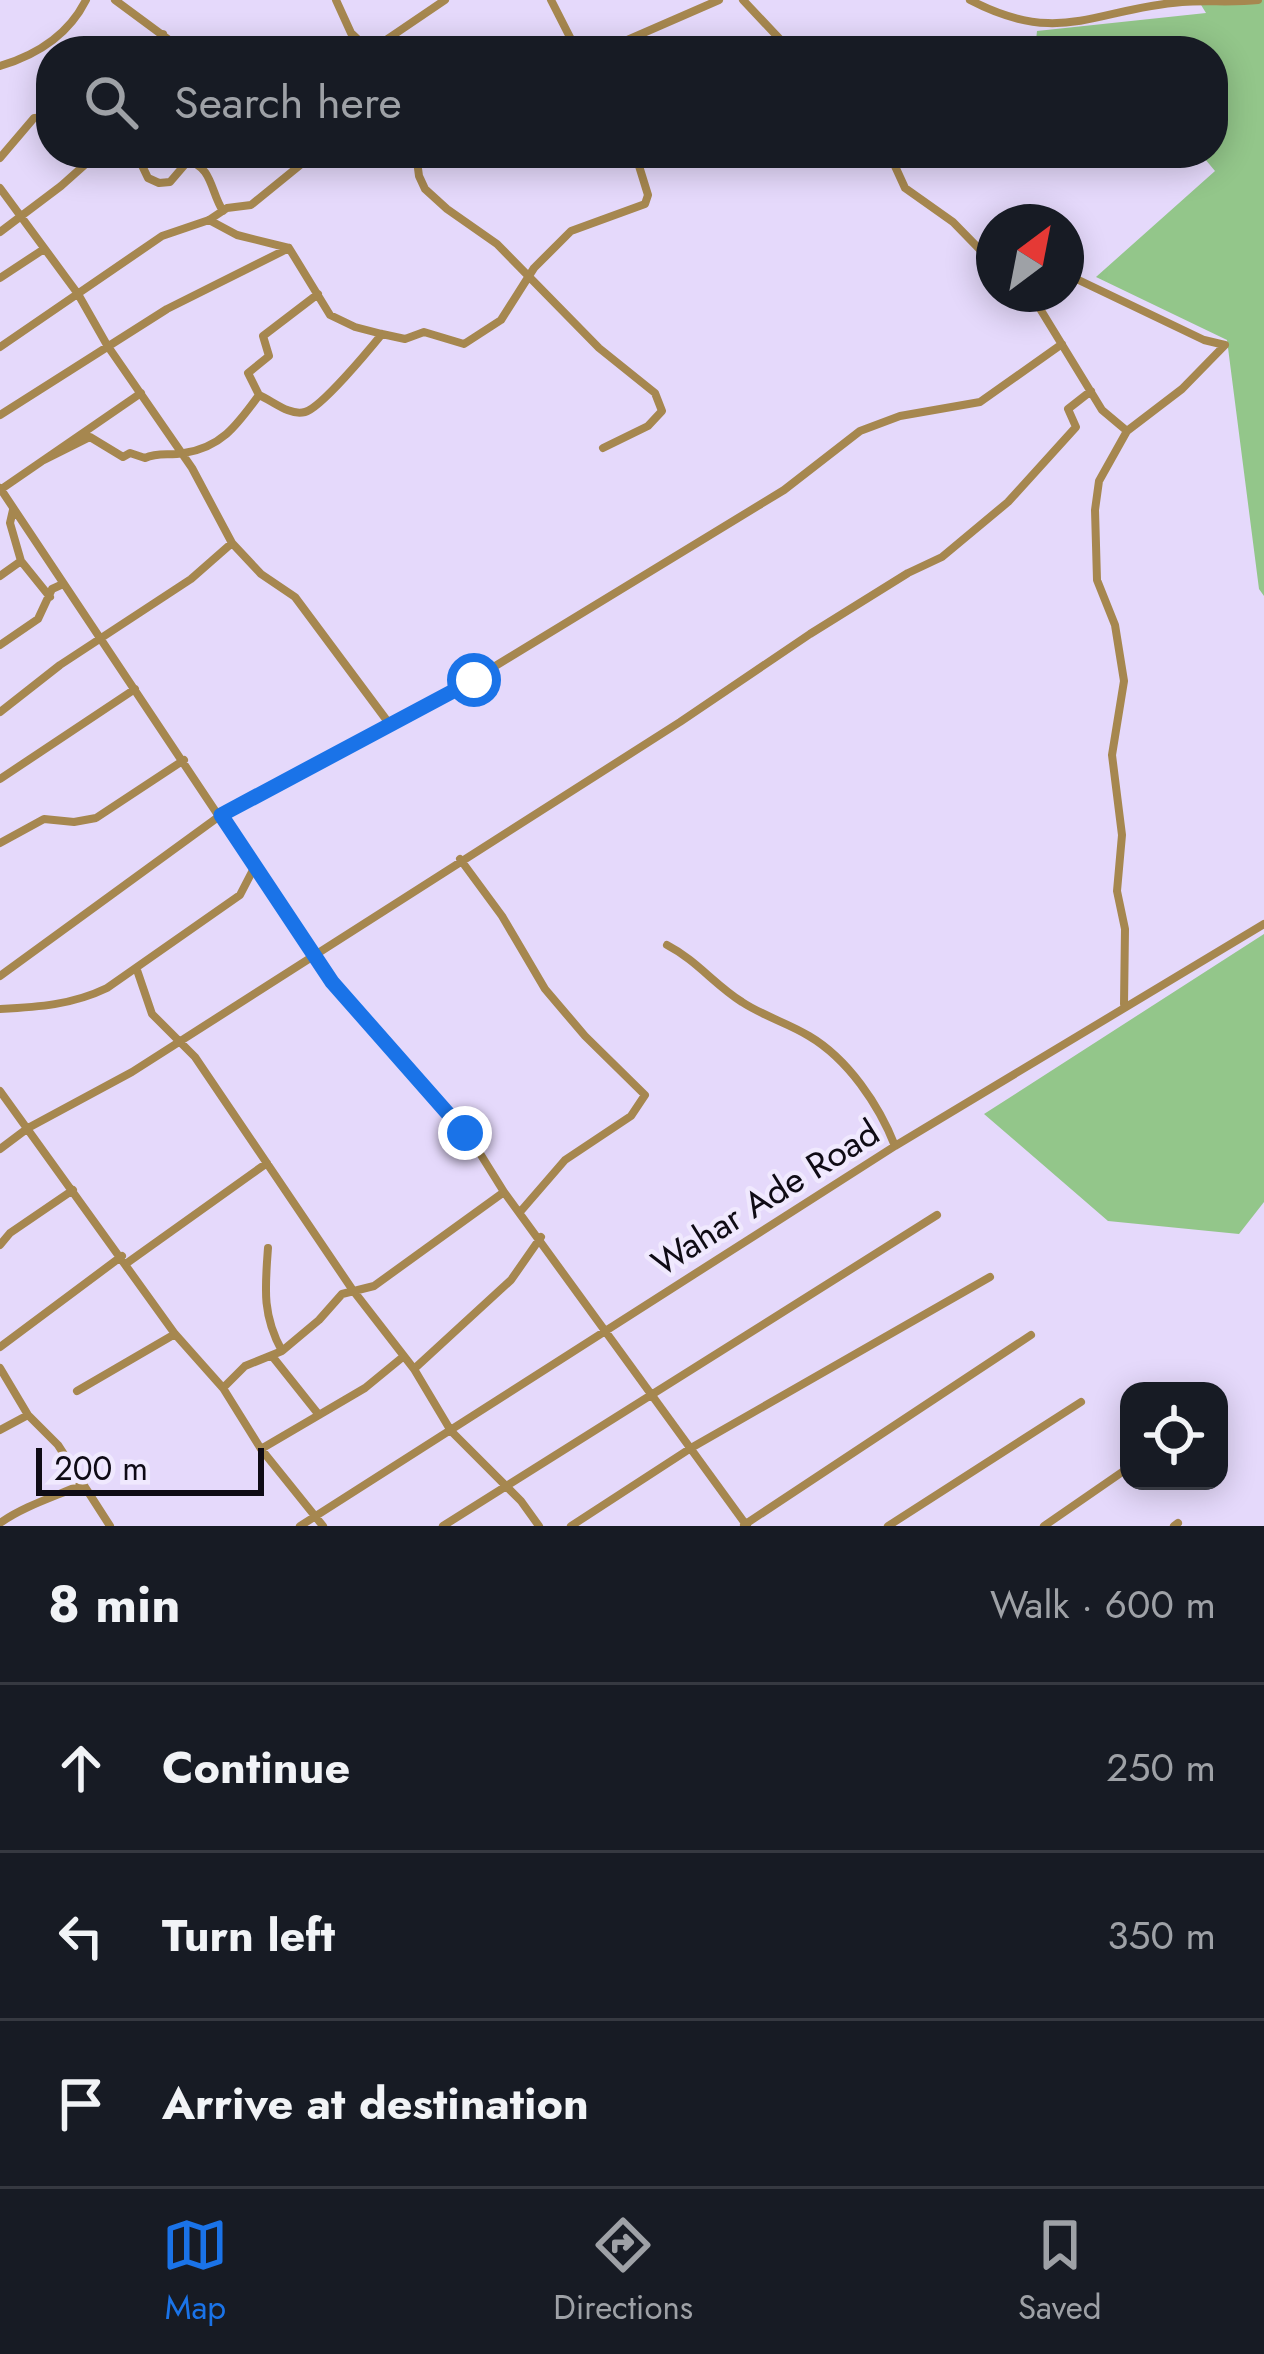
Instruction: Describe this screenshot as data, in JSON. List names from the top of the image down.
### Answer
{
  "streets": {
    "street": ["Wahar Ade Road"]
  },
  "scale_bar": "200 m",
  "north": "top right",
  "page": {
    "search": "Search here",
    "scale": "200 m",
    "heading": ["8 min", "Walk · 600 m"],
    "list": [
      ["Continue", "250 m"],
      ["Turn left", "350 m"],
      "Arrive at destination"
    ],
    "nav": ["Map", "Directions", "Saved"]
  }
}
